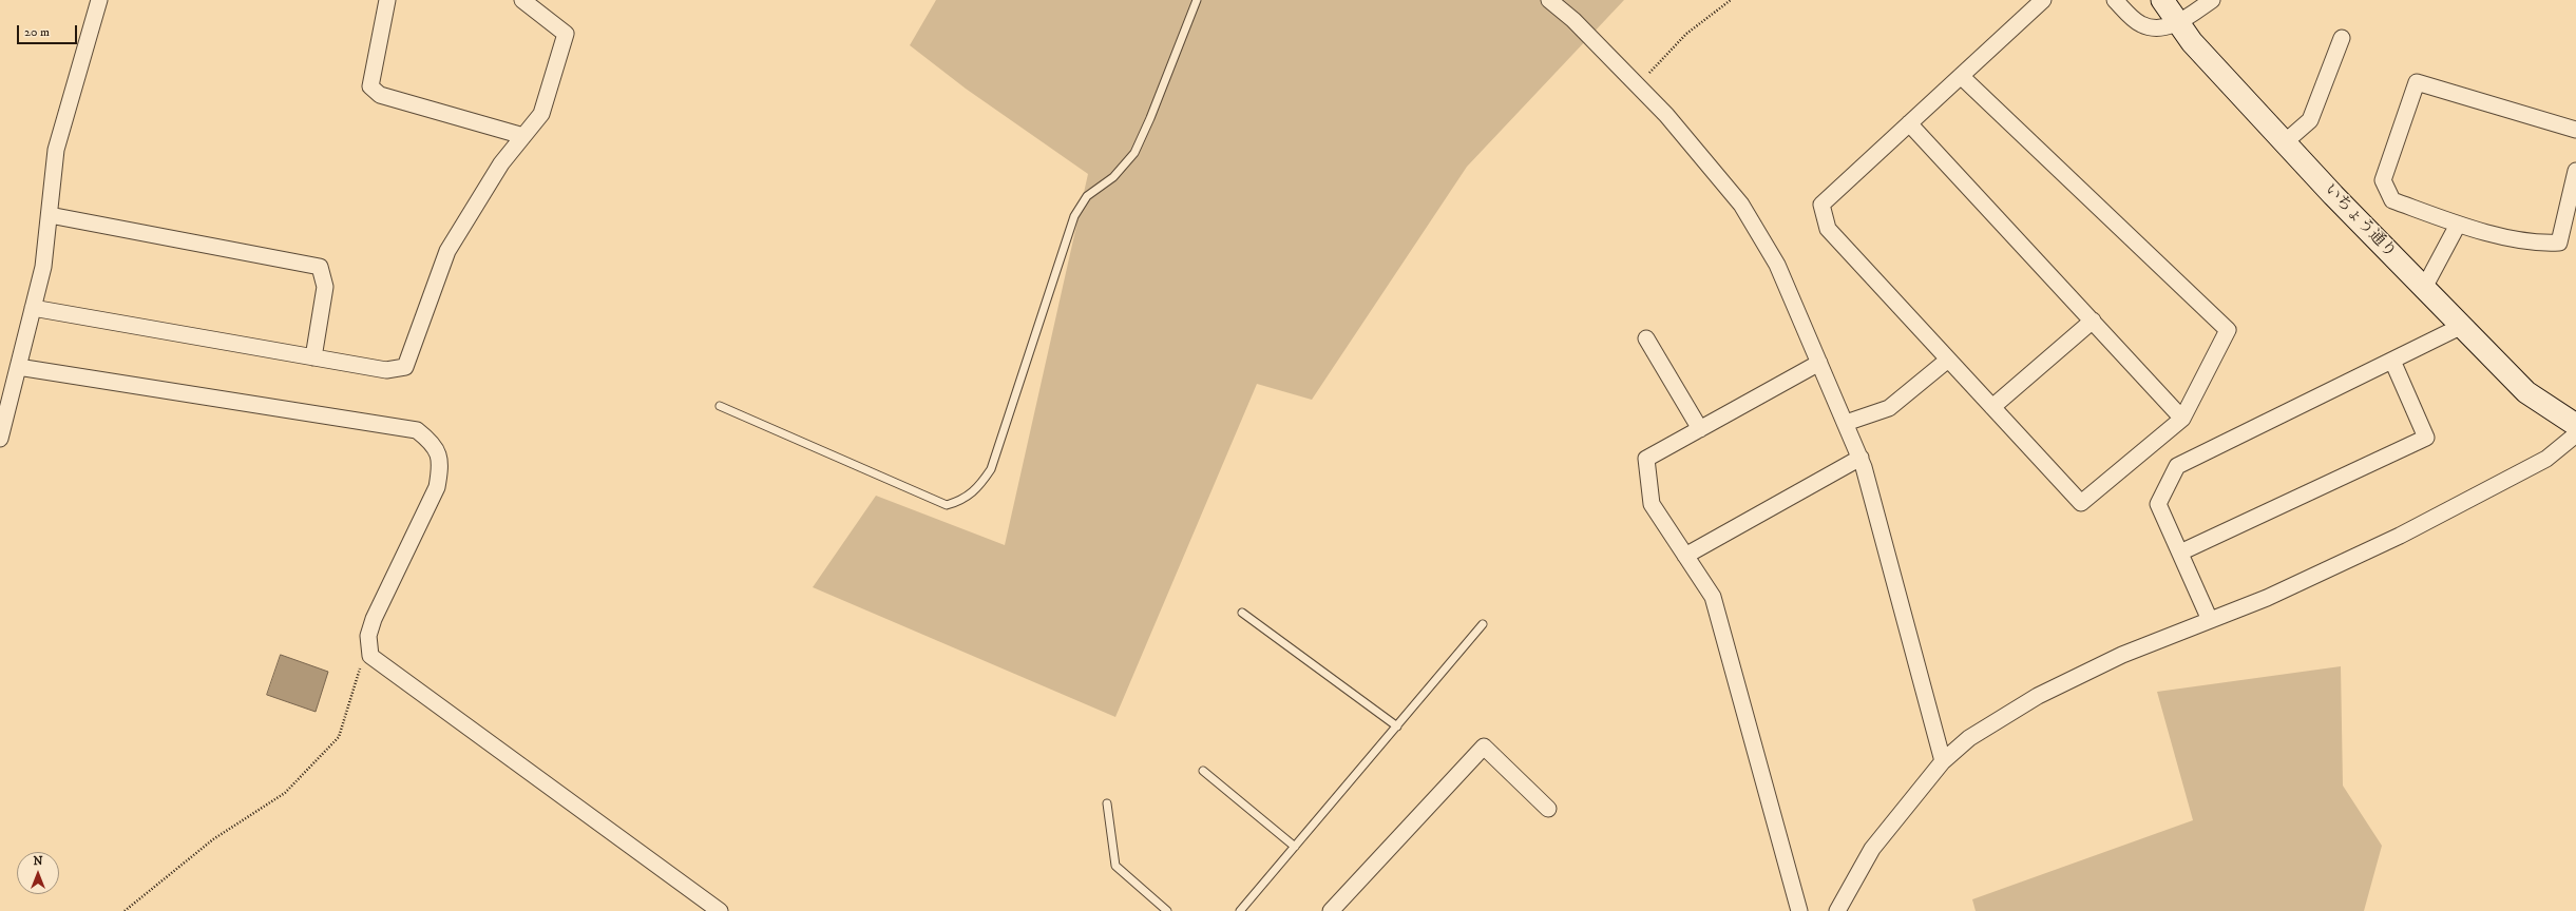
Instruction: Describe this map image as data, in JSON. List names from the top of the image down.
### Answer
{
  "streets": {
    "street": ["いちょう通り"]
  },
  "scale_bar": "20 m",
  "north": "top"
}
